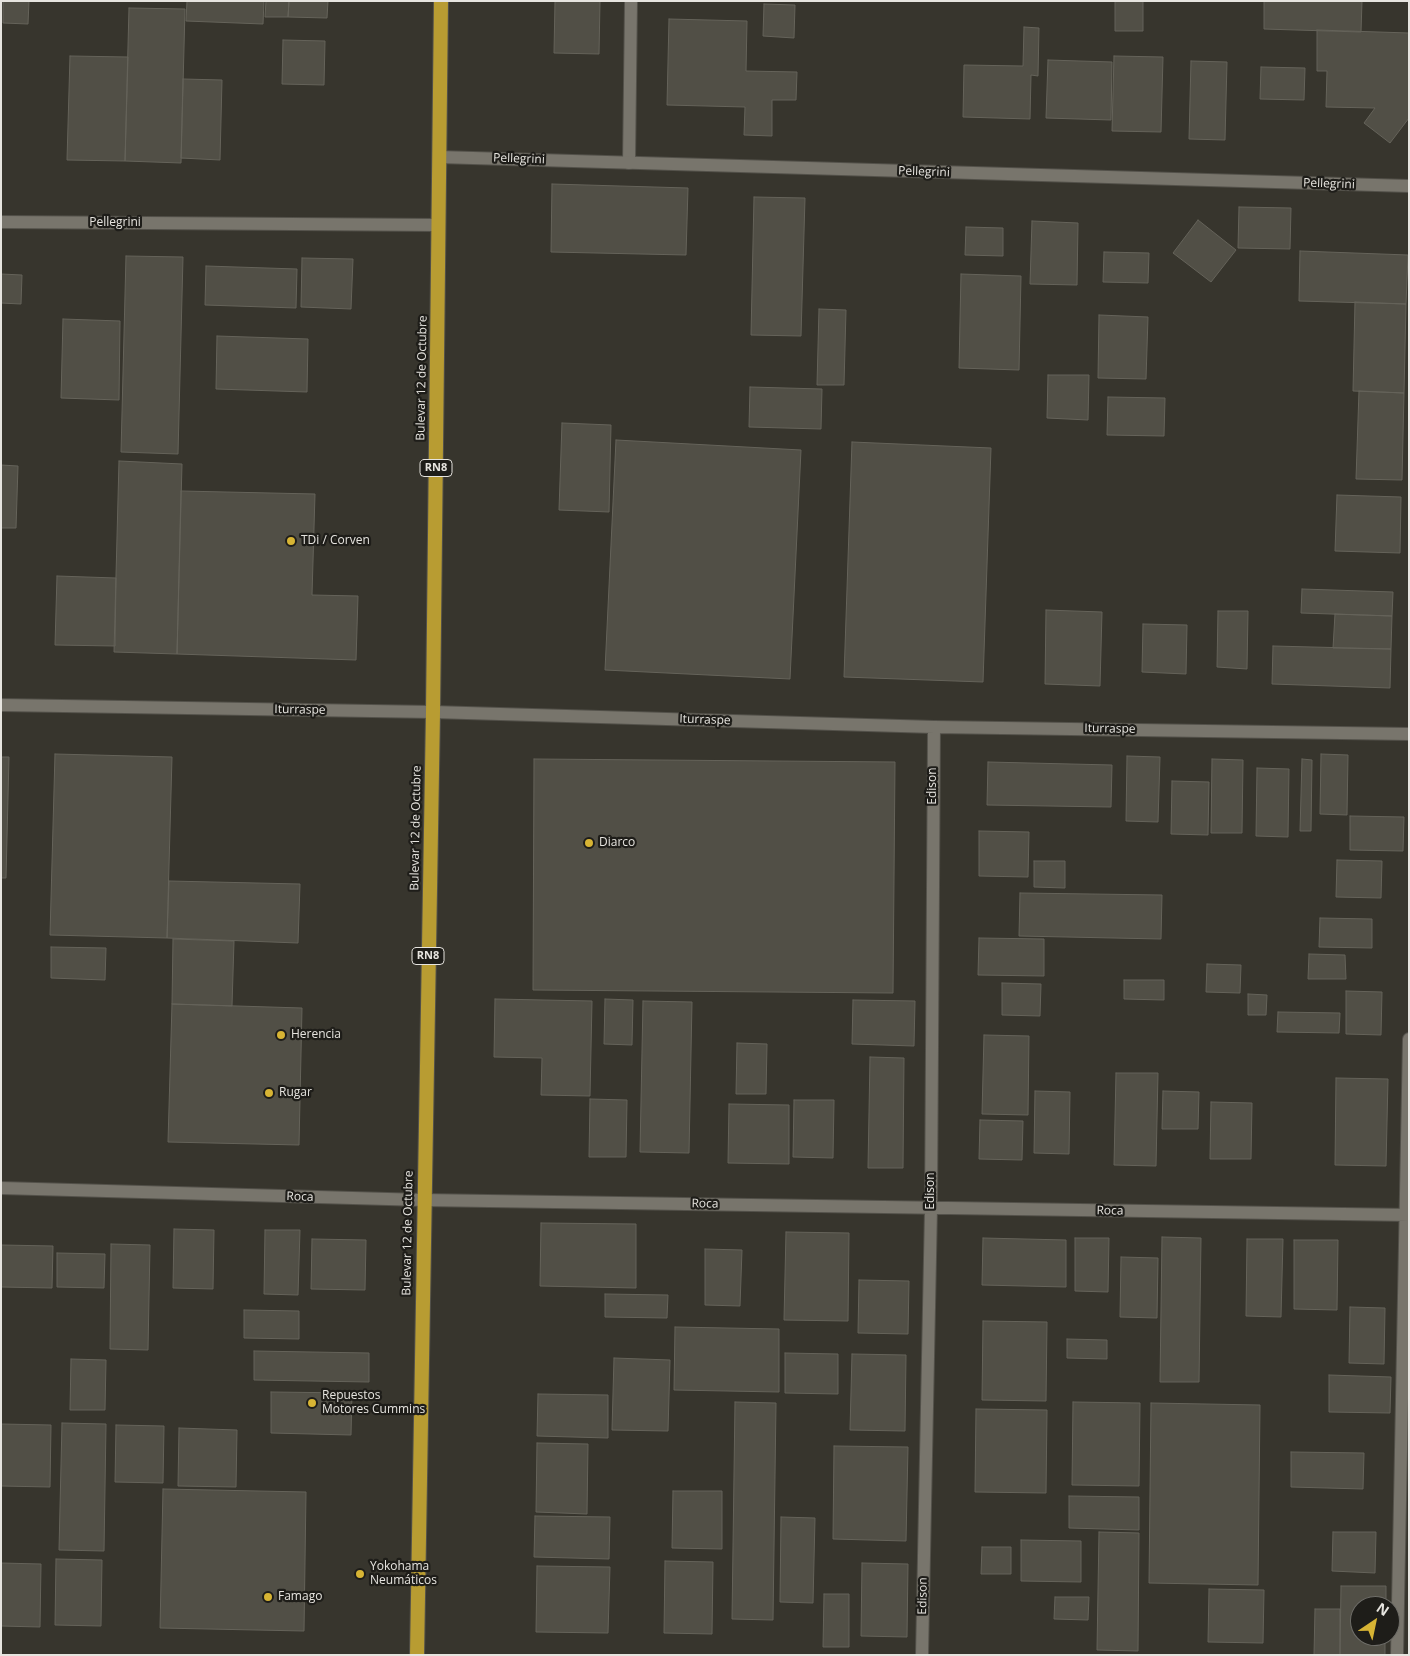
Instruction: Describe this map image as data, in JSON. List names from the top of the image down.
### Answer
{
  "streets": {
    "highway": ["Bulevar 12 de Octubre", "RN8"],
    "street": [
      "Pellegrini",
      "Iturraspe",
      "Edison",
      "Roca"
    ]
  },
  "crossings": [
    ["Pellegrini", "Bulevar 12 de Octubre"],
    ["Bulevar 12 de Octubre", "Iturraspe"],
    ["Bulevar 12 de Octubre", "Roca"],
    ["Iturraspe", "Edison"],
    ["Edison", "Roca"]
  ],
  "places": [
    "TDi / Corven",
    "Diarco",
    "Herencia",
    "Rugar",
    "Repuestos Motores Cummins",
    "Yokohama Neumáticos",
    "Famago"
  ],
  "north": "top right"
}
